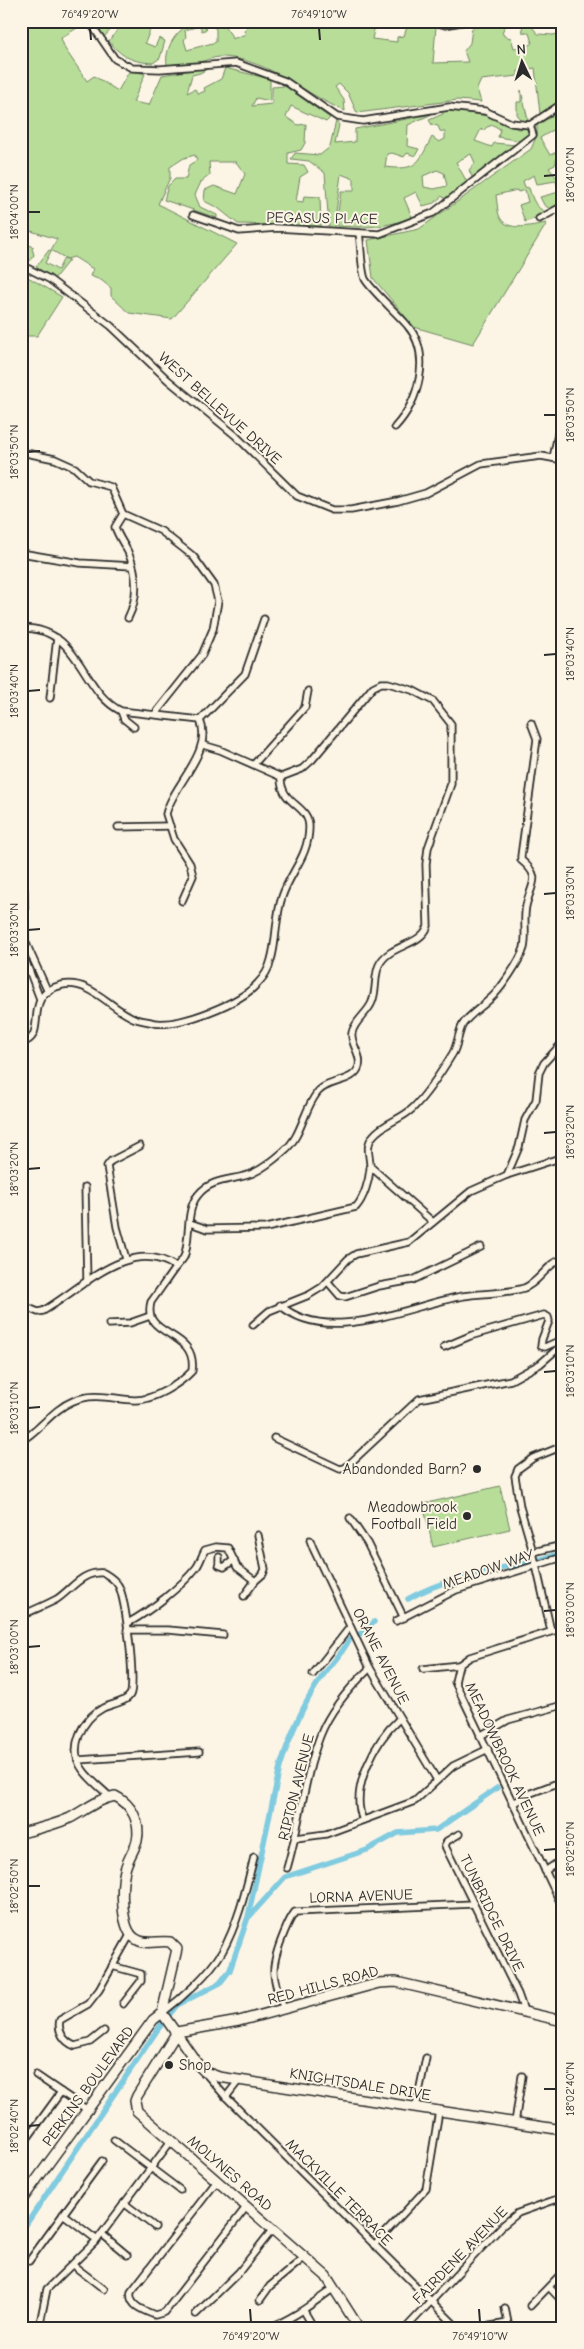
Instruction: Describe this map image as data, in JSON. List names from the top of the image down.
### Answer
{
  "streets": {
    "main road": [
      "RED HILLS ROAD",
      "KNIGHTSDALE DRIVE",
      "PERKINS BOULEVARD",
      "MOLYNES ROAD"
    ],
    "street": [
      "PEGASUS PLACE",
      "WEST BELLEVUE DRIVE",
      "MEADOW WAY",
      "ORANE AVENUE",
      "MEADOWBROOK AVENUE",
      "RIPTON AVENUE",
      "LORNA AVENUE",
      "TUNBRIDGE DRIVE",
      "MACKVILLE TERRACE",
      "FAIRDENE AVENUE"
    ]
  },
  "crossings": [
    ["ORANE AVENUE", "RIPTON AVENUE"],
    ["LORNA AVENUE", "TUNBRIDGE DRIVE"],
    ["LORNA AVENUE", "RED HILLS ROAD"],
    ["TUNBRIDGE DRIVE", "RED HILLS ROAD"],
    ["RED HILLS ROAD", "MOLYNES ROAD"],
    ["KNIGHTSDALE DRIVE", "MACKVILLE TERRACE"],
    ["MACKVILLE TERRACE", "FAIRDENE AVENUE"]
  ],
  "places": ["Abandonded Barn?", "Meadowbrook Football Field", "Shop"],
  "north": "top",
  "coordinates": [
    "76°49'20\"W",
    "76°49'10\"W",
    "18°04'00\"N",
    "18°03'50\"N",
    "18°03'40\"N",
    "18°03'30\"N",
    "18°03'20\"N",
    "18°03'10\"N",
    "18°03'00\"N",
    "18°02'50\"N",
    "18°02'40\"N"
  ]
}
